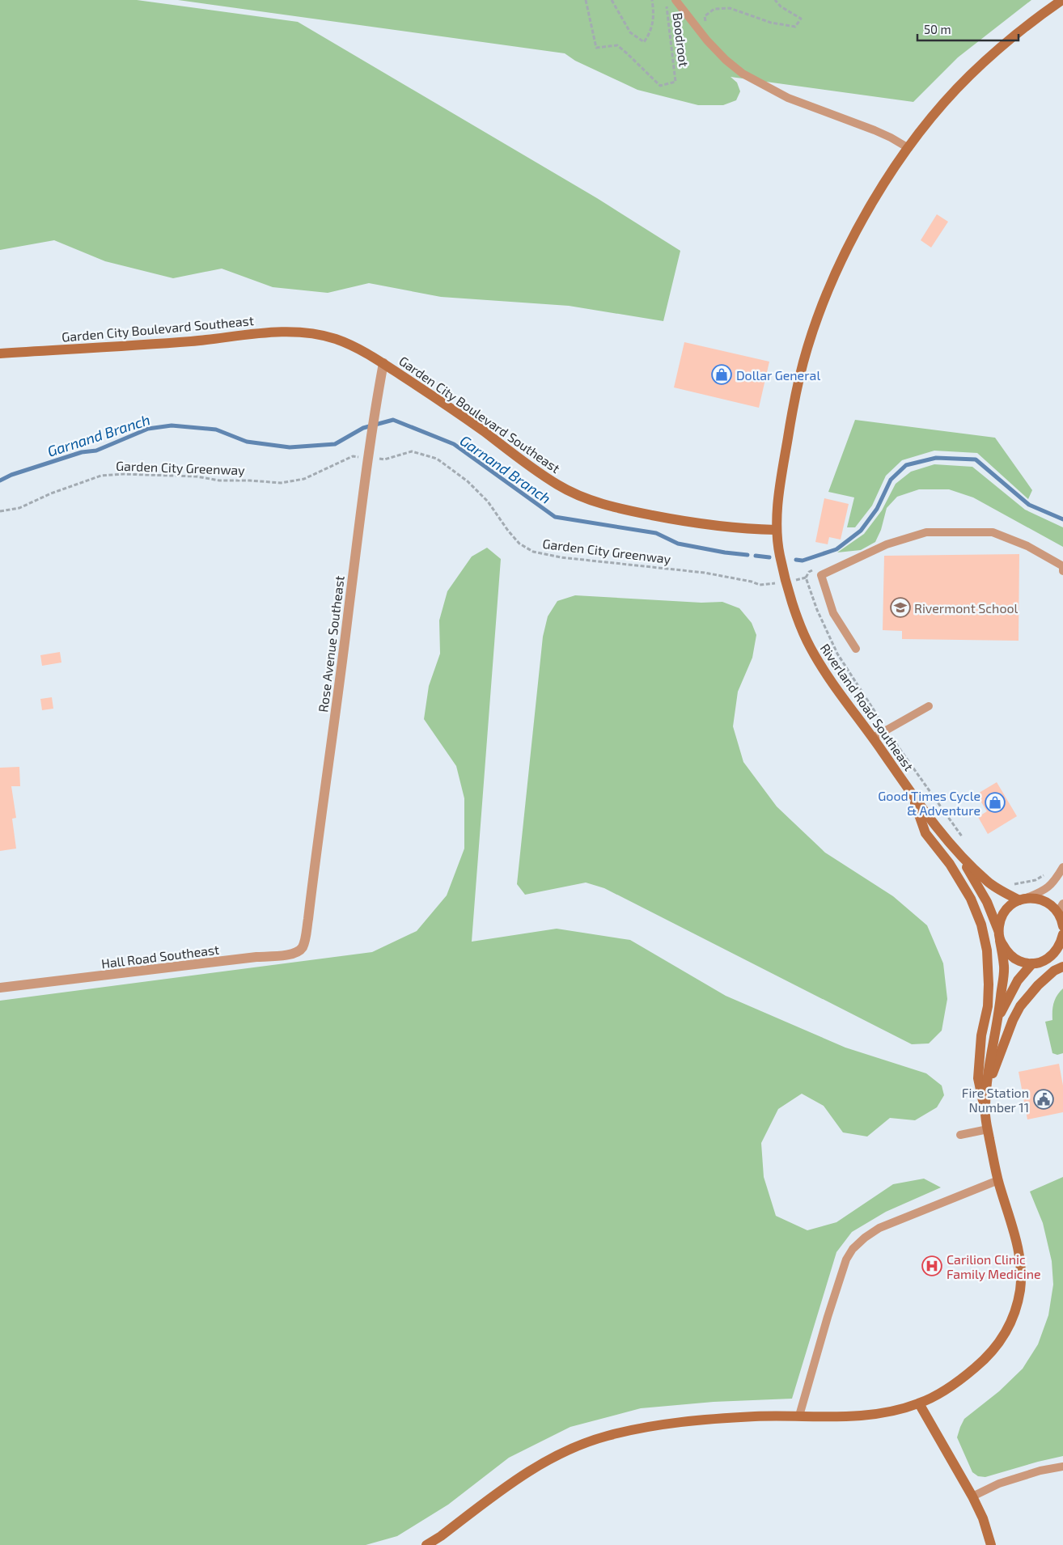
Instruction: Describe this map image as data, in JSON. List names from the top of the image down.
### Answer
{
  "streets": {
    "main road": ["Garden City Boulevard Southeast", "Riverland Road Southeast"],
    "street": ["Rose Avenue Southeast", "Hall Road Southeast"],
    "path": ["Boodroot", "Garden City Greenway"]
  },
  "crossings": [
    ["Garden City Boulevard Southeast", "Rose Avenue Southeast"],
    ["Garden City Boulevard Southeast", "Riverland Road Southeast"],
    ["Rose Avenue Southeast", "Hall Road Southeast"]
  ],
  "water": ["Garnand Branch"],
  "places": {
    "shop": ["Dollar General", "Good Times Cycle & Adventure"],
    "school or university": ["Rivermont School"],
    "public building": ["Fire Station Number 11"],
    "hospital": ["Carilion Clinic Family Medicine"]
  },
  "scale_bar": "50 m"
}
